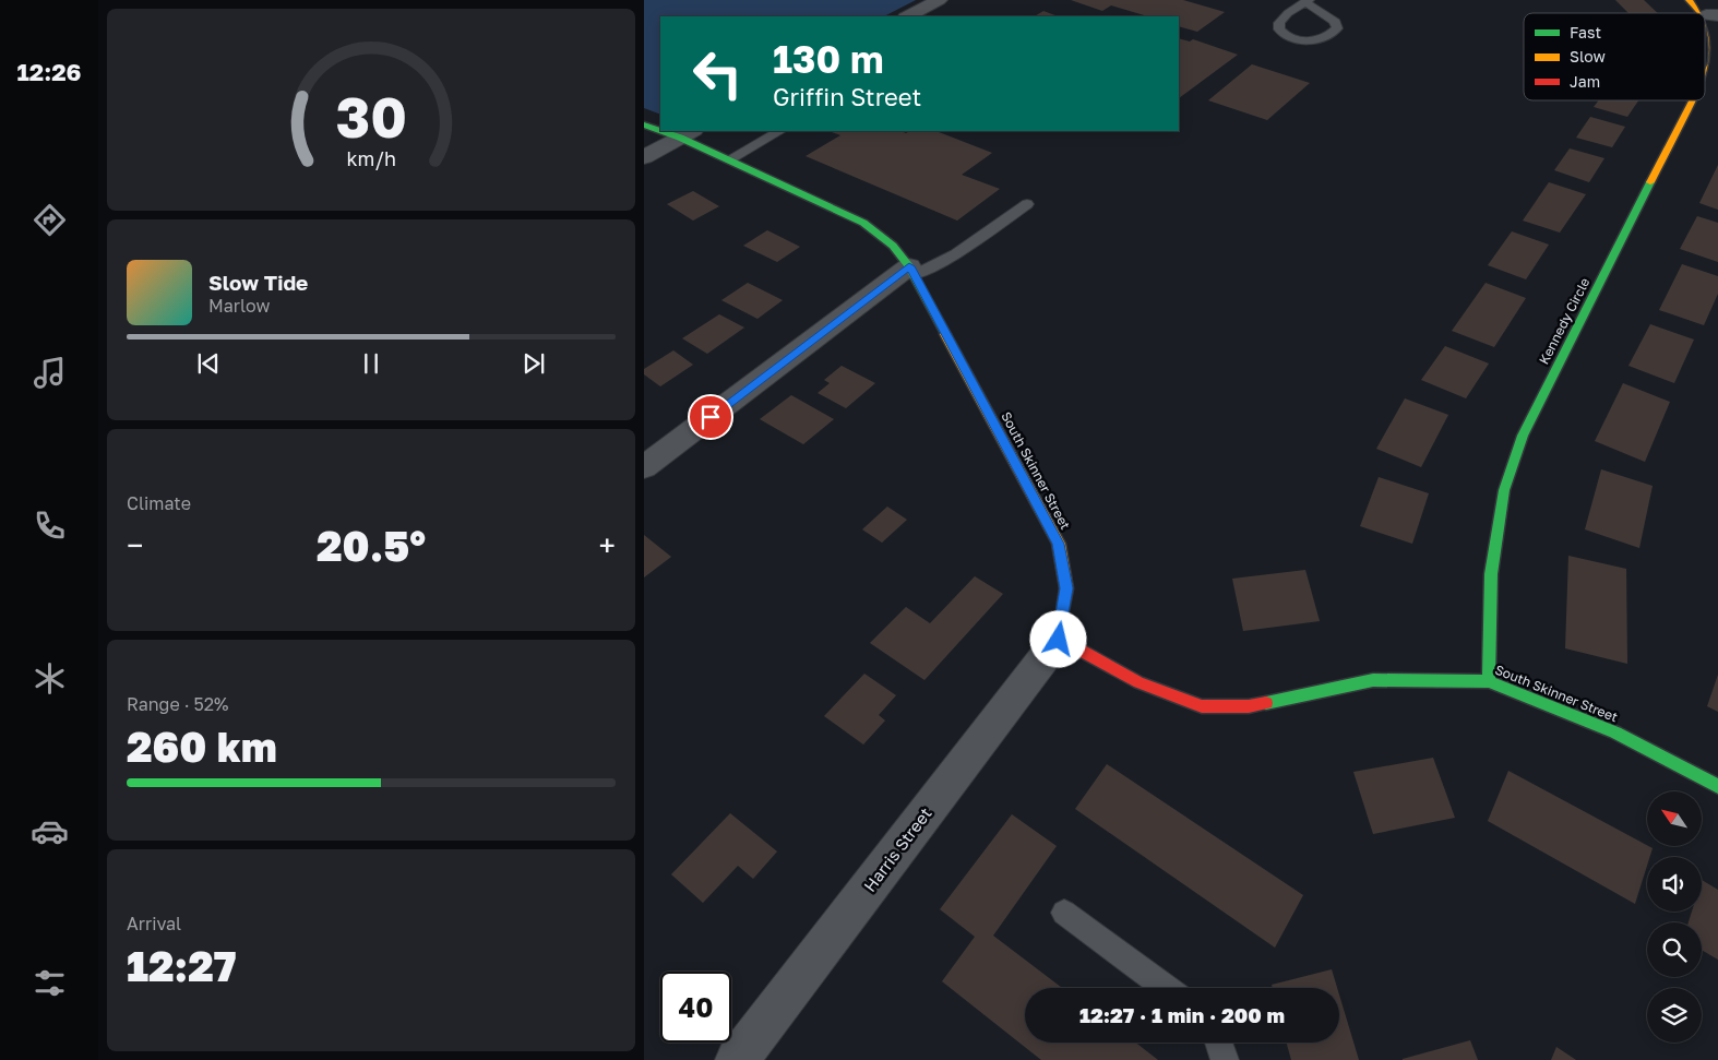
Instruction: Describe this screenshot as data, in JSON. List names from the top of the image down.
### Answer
{
  "streets": {
    "street": ["Kennedy Circle", "South Skinner Street", "Harris Street"]
  },
  "crossings": [
    ["Kennedy Circle", "South Skinner Street"],
    ["South Skinner Street", "Harris Street"]
  ],
  "legend": ["Fast", "Slow", "Jam"],
  "north": "top left",
  "page": {
    "tabs": "12:26",
    "turn": ["130 m", "Griffin Street"],
    "song": ["Slow Tide", "Marlow"],
    "tile": [
      "Climate",
      ["Range · 52%", "260 km"],
      ["Arrival", "12:27"]
    ],
    "heat": ["−", "20.5°", "+"],
    "limit": "40",
    "trip": "12:27 · 1 min · 200 m",
    "gauge": ["30", "km/h"]
  }
}
